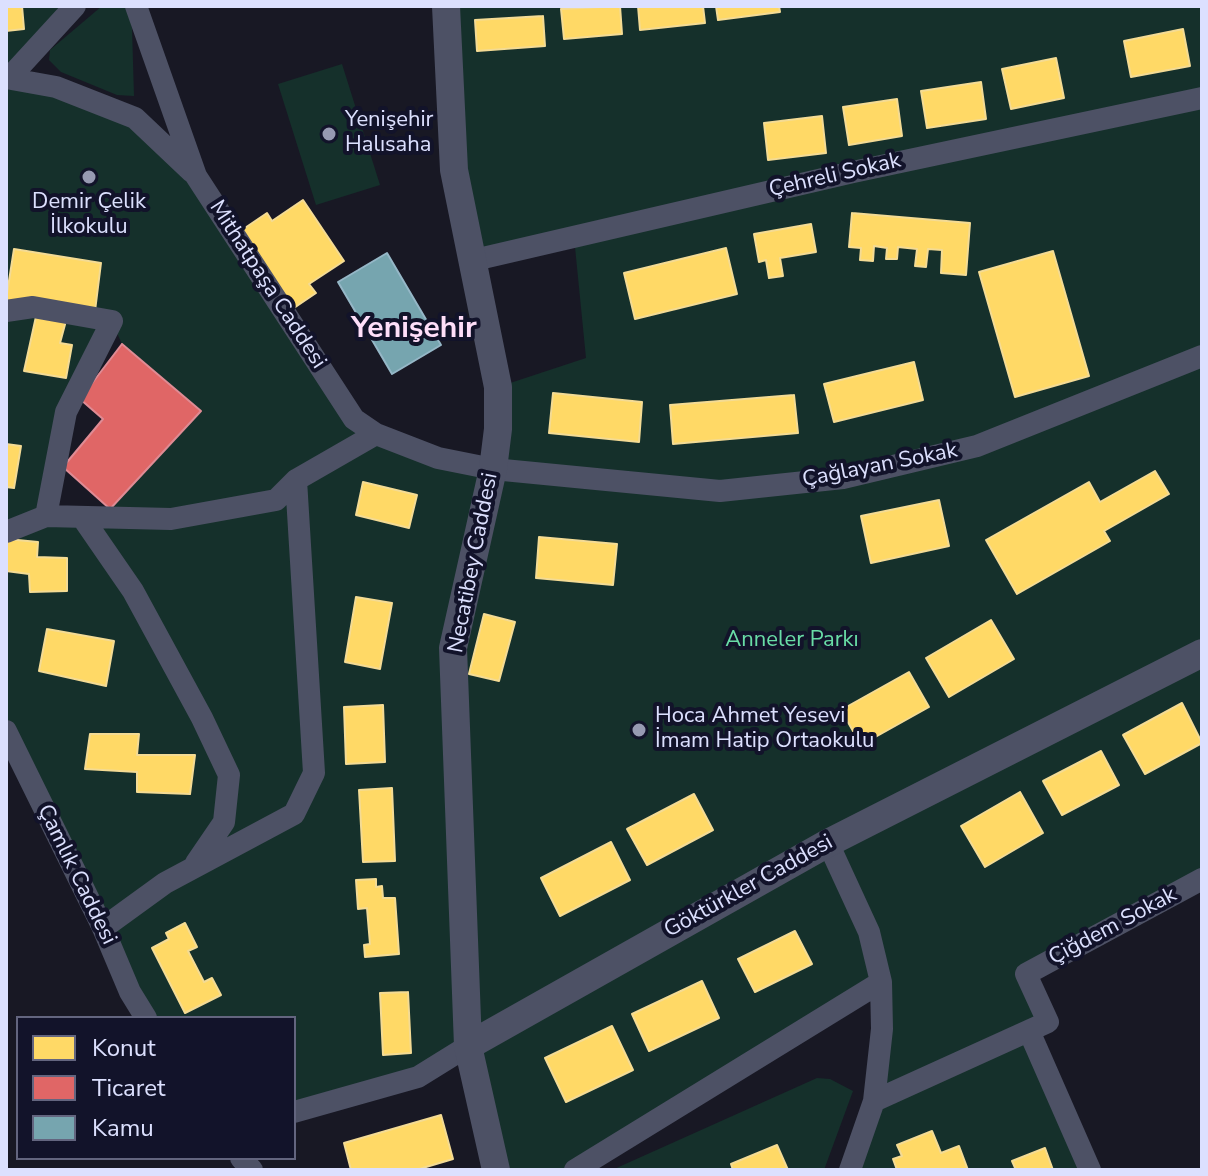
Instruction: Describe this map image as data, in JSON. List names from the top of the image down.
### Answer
{
  "streets": {
    "street": [
      "Çehreli Sokak",
      "Mithatpaşa Caddesi",
      "Çağlayan Sokak",
      "Necatibey Caddesi",
      "Çamlık Caddesi",
      "Göktürkler Caddesi",
      "Çiğdem Sokak"
    ]
  },
  "crossings": [
    ["Çehreli Sokak", "Necatibey Caddesi"],
    ["Mithatpaşa Caddesi", "Çağlayan Sokak"],
    ["Mithatpaşa Caddesi", "Necatibey Caddesi"],
    ["Çağlayan Sokak", "Necatibey Caddesi"],
    ["Necatibey Caddesi", "Göktürkler Caddesi"]
  ],
  "districts": ["Yenişehir"],
  "parks": ["Anneler Parkı"],
  "places": ["Yenişehir Halısaha", "Demir Çelik İlkokulu", "Hoca Ahmet Yesevi İmam Hatip Ortaokulu"],
  "legend": ["Konut", "Ticaret", "Kamu"]
}
